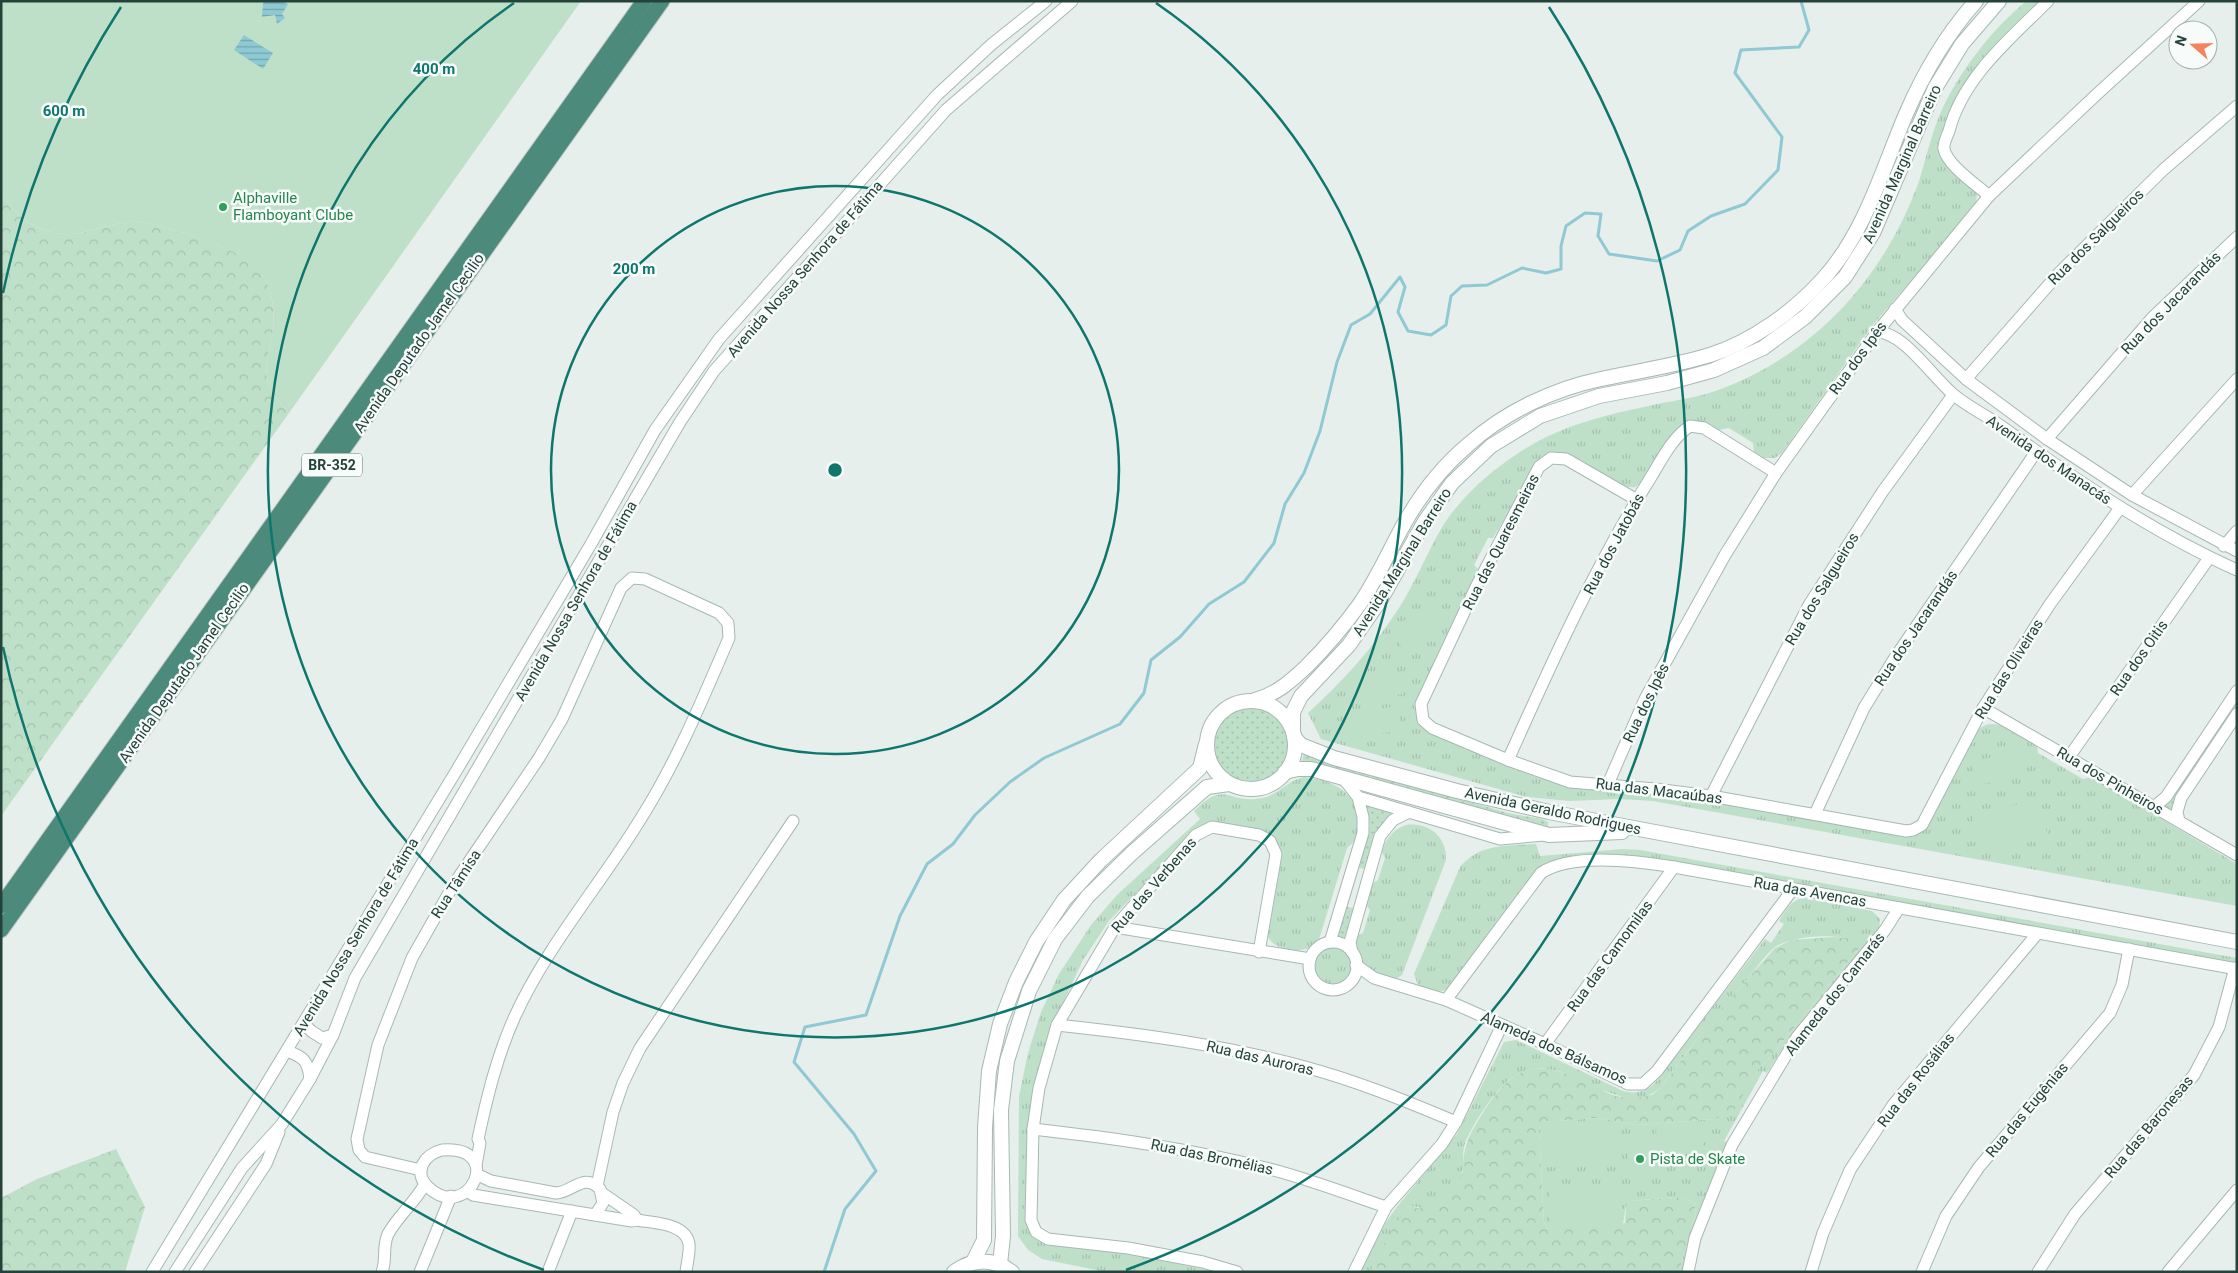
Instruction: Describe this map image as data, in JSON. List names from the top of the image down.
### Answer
{
  "streets": {
    "highway": ["Avenida Deputado Jamel Cecilio", "BR-352"],
    "street": [
      "Avenida Marginal Barreiro",
      "Rua dos Salgueiros",
      "Avenida Nossa Senhora de Fátima",
      "Rua dos Jacarandás",
      "Rua dos Ipês",
      "Avenida dos Manacás",
      "Rua das Quaresmeiras",
      "Rua dos Jatobás",
      "Rua dos Oitis",
      "Rua das Oliveiras",
      "Rua dos Pinheiros",
      "Rua das Macaúbas",
      "Avenida Geraldo Rodrigues",
      "Rua Tâmisa",
      "Rua das Verbenas",
      "Rua das Avencas",
      "Rua das Camomilas",
      "Alameda dos Camarás",
      "Alameda dos Bálsamos",
      "Rua das Auroras",
      "Rua das Rosálias",
      "Rua das Eugênias",
      "Rua das Baronesas",
      "Rua das Bromélias"
    ]
  },
  "crossings": [
    ["Avenida Marginal Barreiro", "Avenida Geraldo Rodrigues"],
    ["Rua dos Salgueiros", "Avenida dos Manacás"],
    ["Rua dos Salgueiros", "Rua das Macaúbas"],
    ["Rua dos Jacarandás", "Avenida dos Manacás"],
    ["Rua dos Jacarandás", "Rua das Macaúbas"],
    ["Rua dos Ipês", "Avenida dos Manacás"],
    ["Rua dos Ipês", "Rua dos Jatobás"],
    ["Rua dos Ipês", "Rua das Macaúbas"],
    ["Avenida dos Manacás", "Rua dos Oitis"],
    ["Avenida dos Manacás", "Rua das Oliveiras"],
    ["Rua das Quaresmeiras", "Rua dos Jatobás"],
    ["Rua das Quaresmeiras", "Rua das Macaúbas"],
    ["Rua dos Jatobás", "Rua das Macaúbas"],
    ["Rua dos Oitis", "Rua dos Pinheiros"],
    ["Rua das Oliveiras", "Rua dos Pinheiros"],
    ["Rua das Oliveiras", "Rua das Macaúbas"],
    ["Avenida Geraldo Rodrigues", "Rua das Avencas"],
    ["Rua das Verbenas", "Rua das Auroras"],
    ["Rua das Verbenas", "Rua das Bromélias"],
    ["Rua das Avencas", "Rua das Camomilas"],
    ["Rua das Avencas", "Alameda dos Camarás"],
    ["Rua das Avencas", "Alameda dos Bálsamos"],
    ["Rua das Avencas", "Rua das Rosálias"],
    ["Rua das Avencas", "Rua das Eugênias"],
    ["Rua das Avencas", "Rua das Baronesas"],
    ["Rua das Camomilas", "Alameda dos Bálsamos"]
  ],
  "places": ["Alphaville Flamboyant Clube", "Pista de Skate"],
  "north": "left",
  "rings": ["400 m", "600 m", "200 m"]
}
